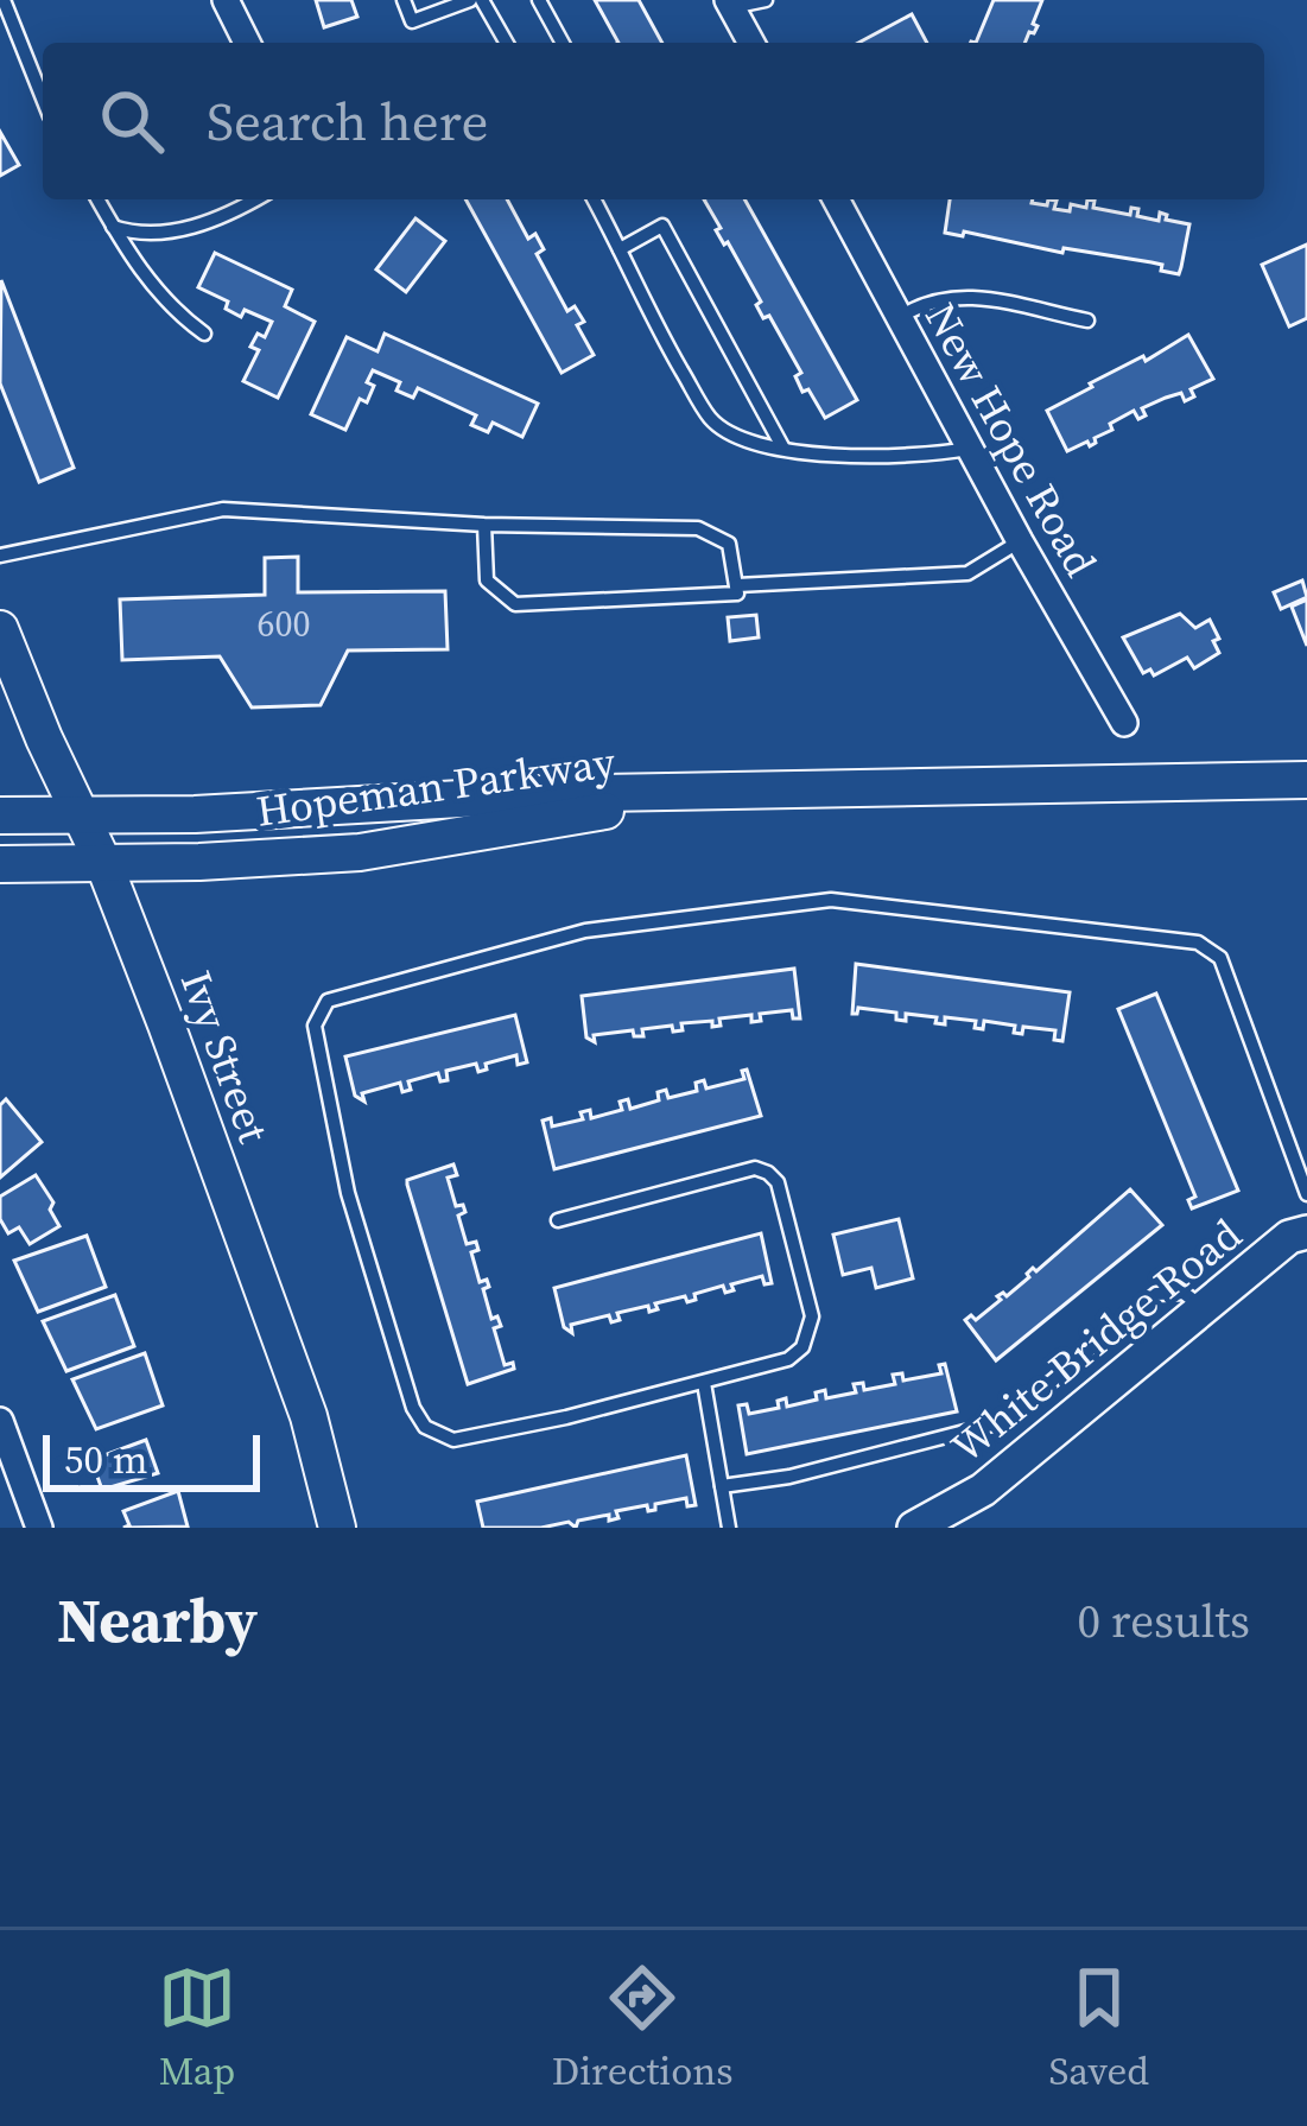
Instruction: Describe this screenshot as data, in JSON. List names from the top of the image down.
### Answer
{
  "streets": {
    "main road": ["Hopeman Parkway", "Ivy Street"],
    "street": ["New Hope Road", "White Bridge Road"]
  },
  "crossings": [
    ["Hopeman Parkway", "Ivy Street"]
  ],
  "house_numbers": ["600"],
  "scale_bar": "50 m",
  "page": {
    "search": "Search here",
    "scale": "50 m",
    "heading": ["Nearby", "0 results"],
    "nav": ["Map", "Directions", "Saved"]
  }
}
